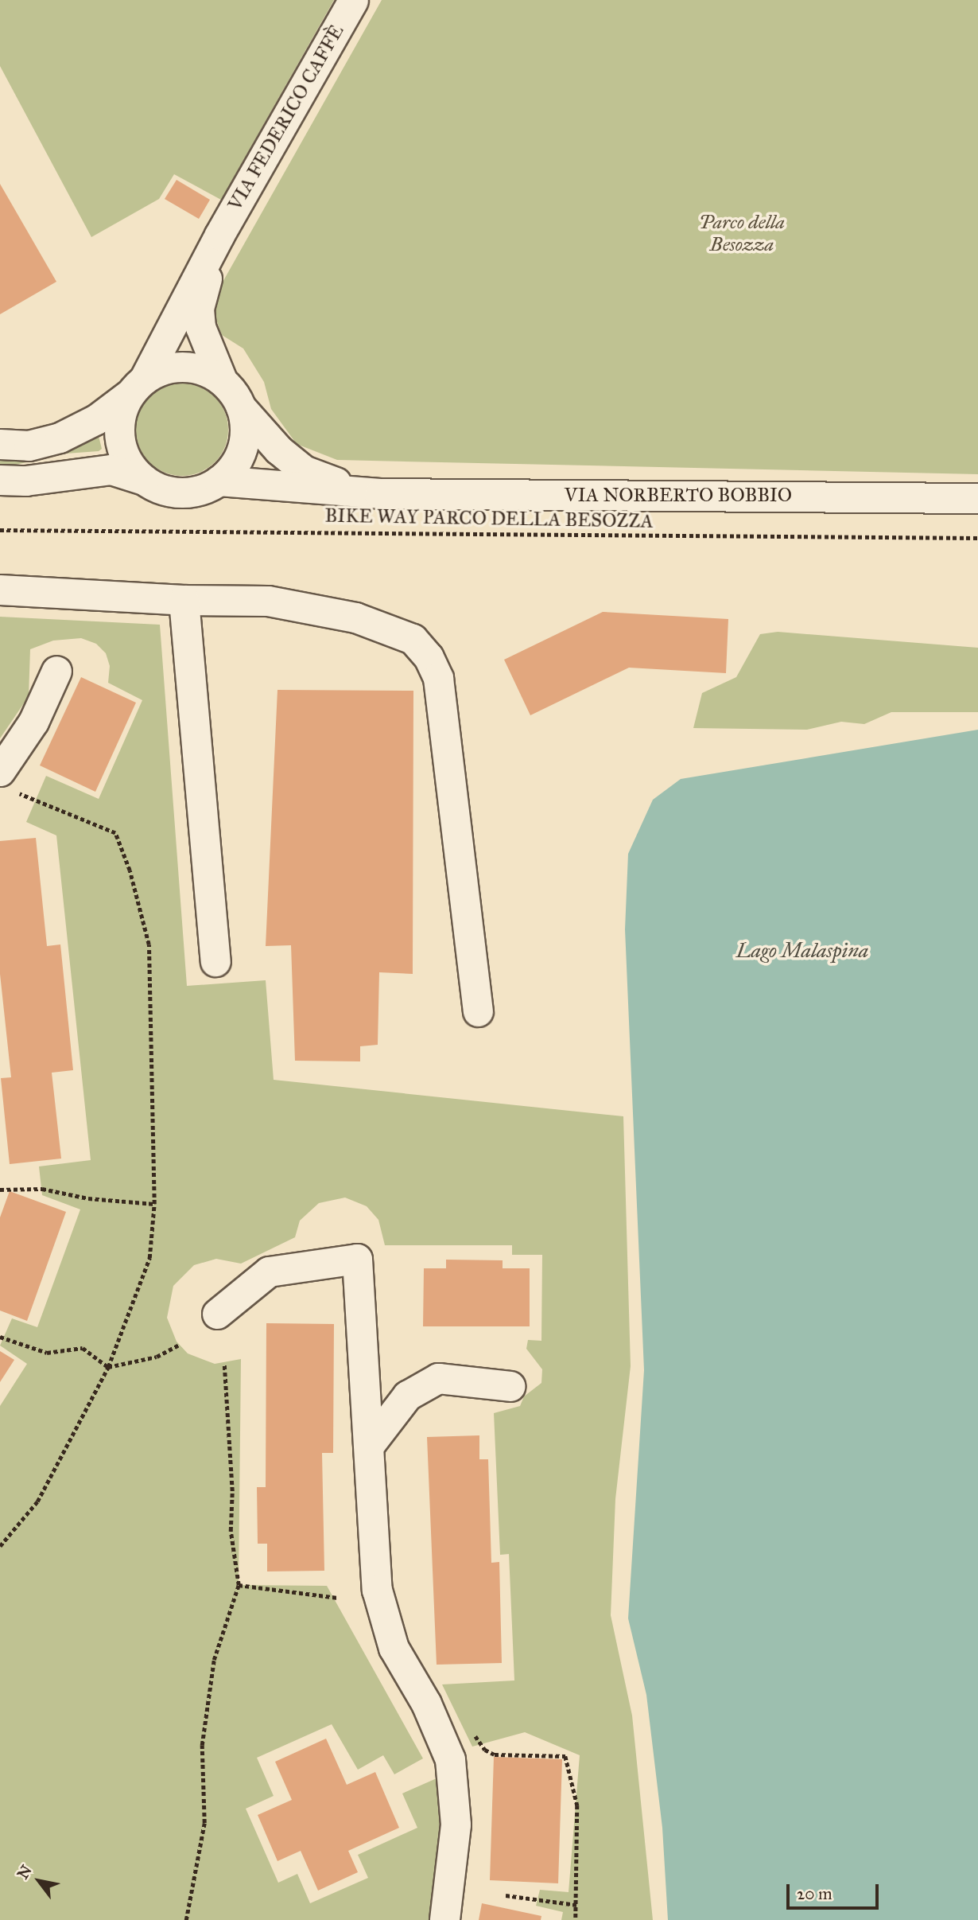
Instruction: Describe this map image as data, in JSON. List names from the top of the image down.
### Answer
{
  "streets": {
    "street": ["VIA FEDERICO CAFFÈ", "VIA NORBERTO BOBBIO"],
    "path": ["BIKE WAY PARCO DELLA BESOZZA"]
  },
  "crossings": [
    ["VIA FEDERICO CAFFÈ", "VIA NORBERTO BOBBIO"]
  ],
  "water": ["Lago Malaspina"],
  "parks": ["Parco della Besozza"],
  "scale_bar": "20 m",
  "north": "top left"
}
